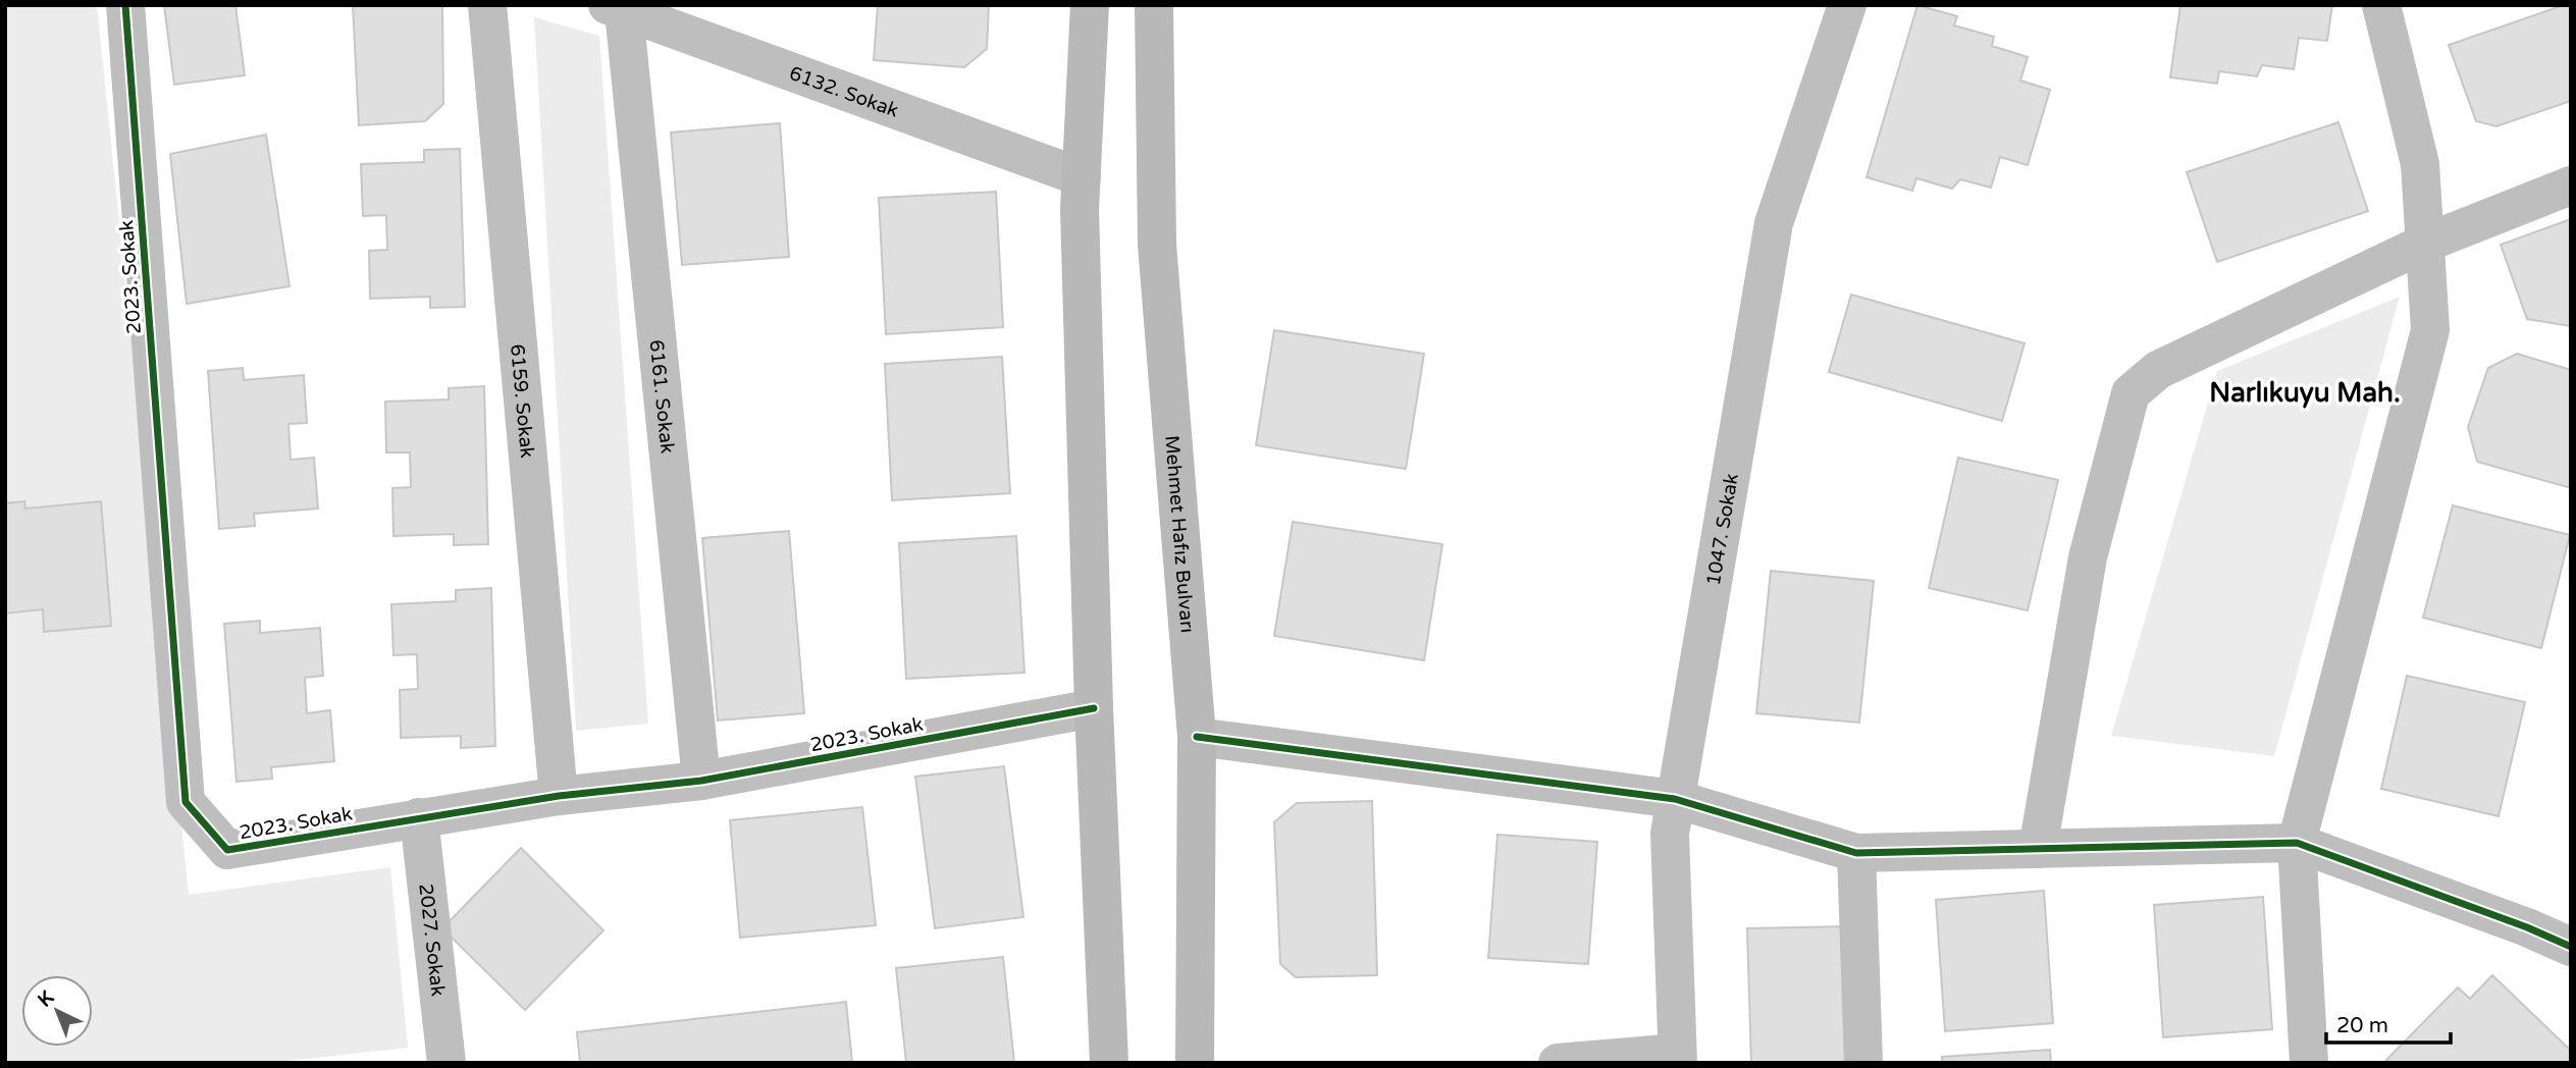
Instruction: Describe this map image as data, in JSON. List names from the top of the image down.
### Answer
{
  "streets": {
    "main road": ["Mehmet Hafız Bulvarı"],
    "street": [
      "6132. Sokak",
      "2023. Sokak",
      "6161. Sokak",
      "6159. Sokak",
      "1047. Sokak",
      "2027. Sokak"
    ]
  },
  "crossings": [
    ["6132. Sokak", "6161. Sokak"],
    ["2023. Sokak", "6161. Sokak"],
    ["2023. Sokak", "6159. Sokak"],
    ["2023. Sokak", "2027. Sokak"]
  ],
  "districts": ["Narlıkuyu Mah."],
  "scale_bar": "20 m",
  "north": "top left"
}
